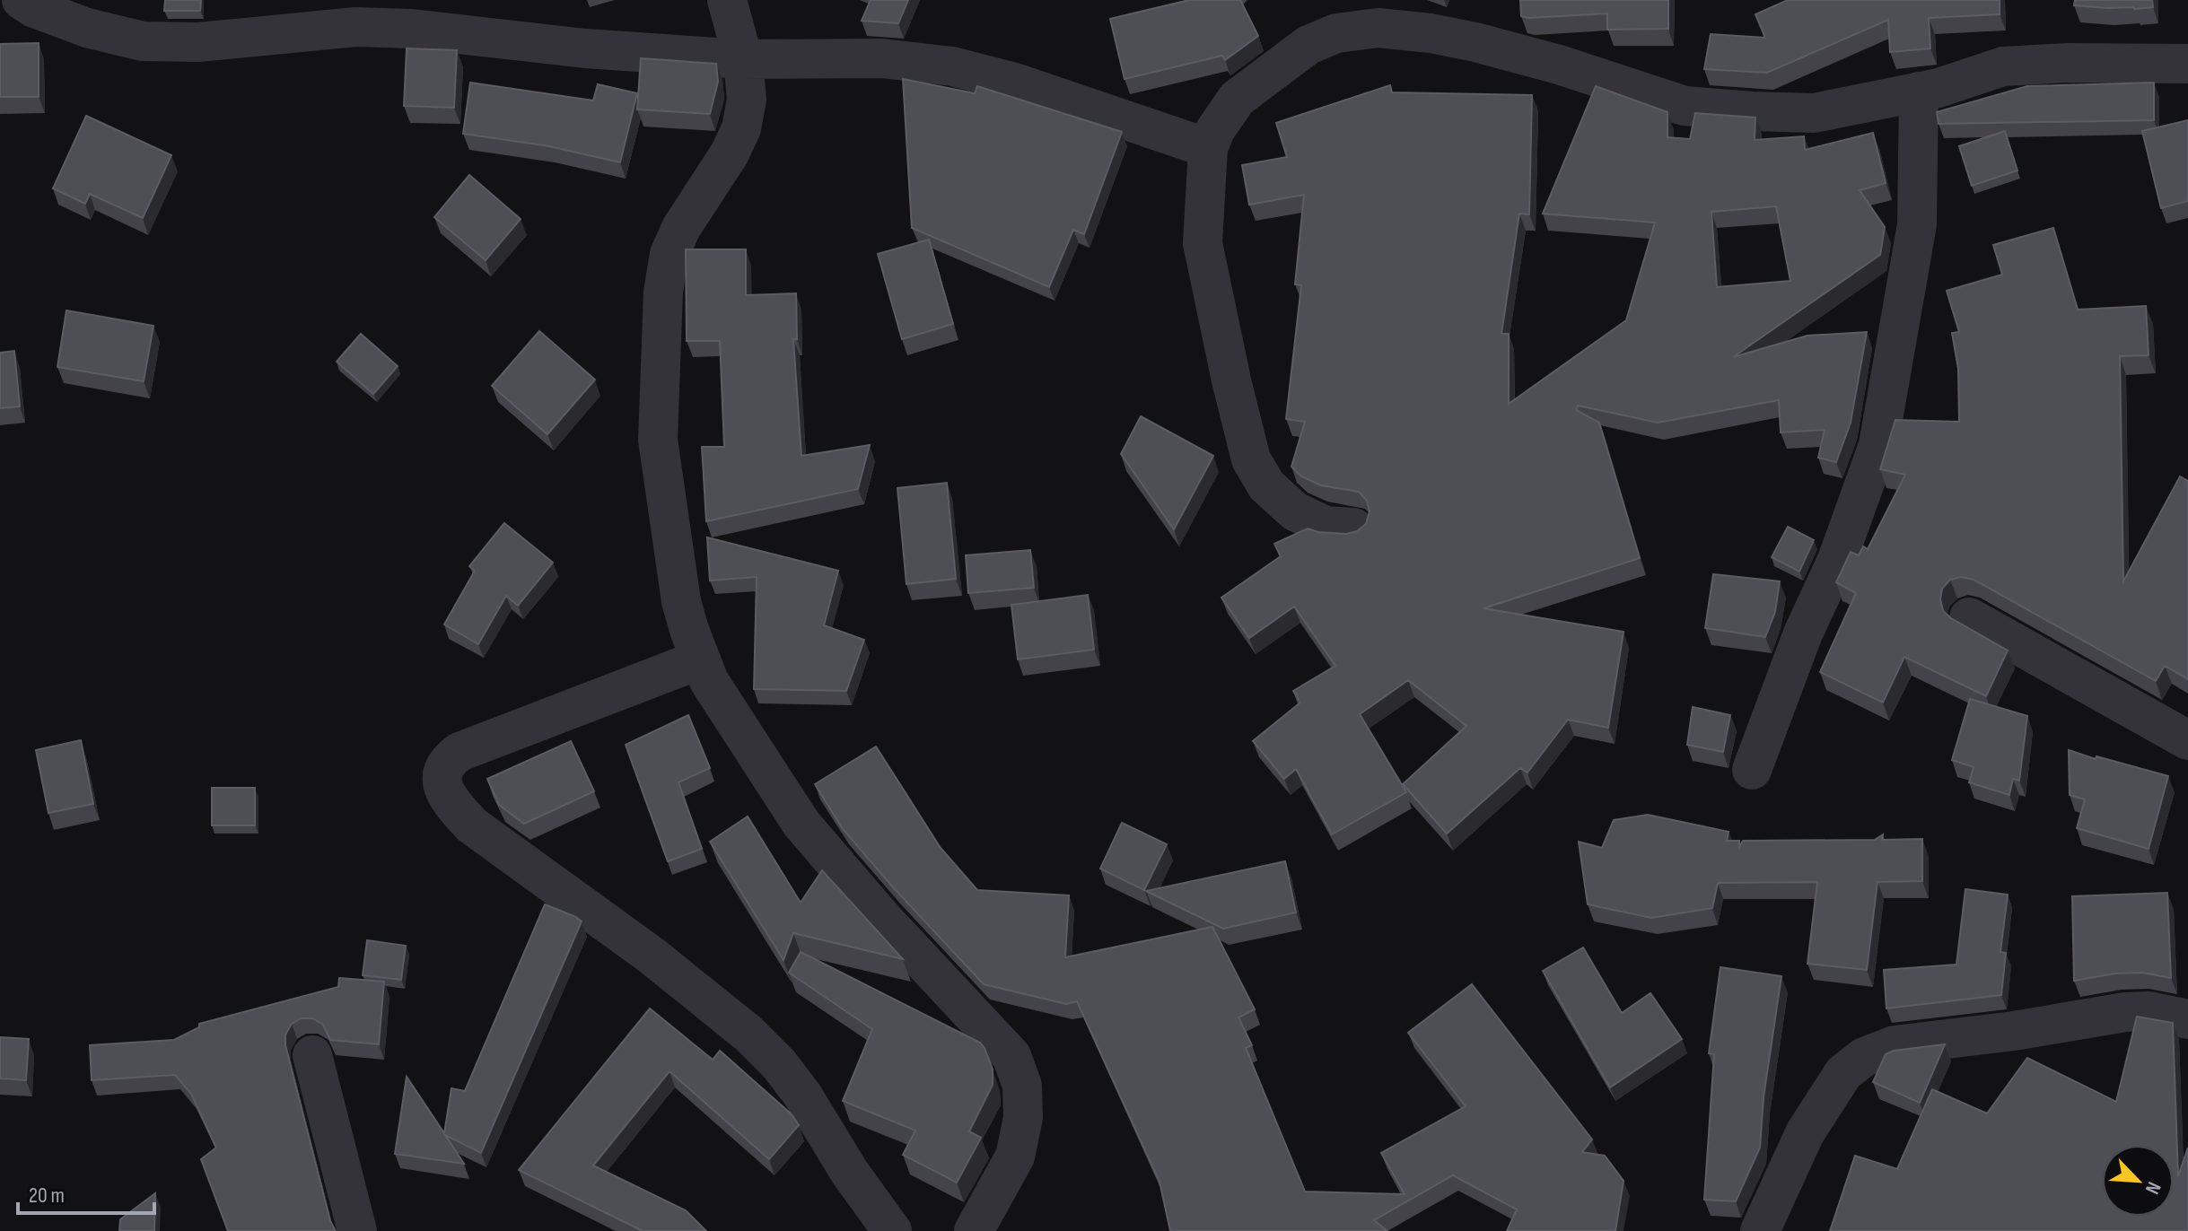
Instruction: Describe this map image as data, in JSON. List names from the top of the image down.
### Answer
{
  "scale_bar": "20 m",
  "north": "bottom right"
}
